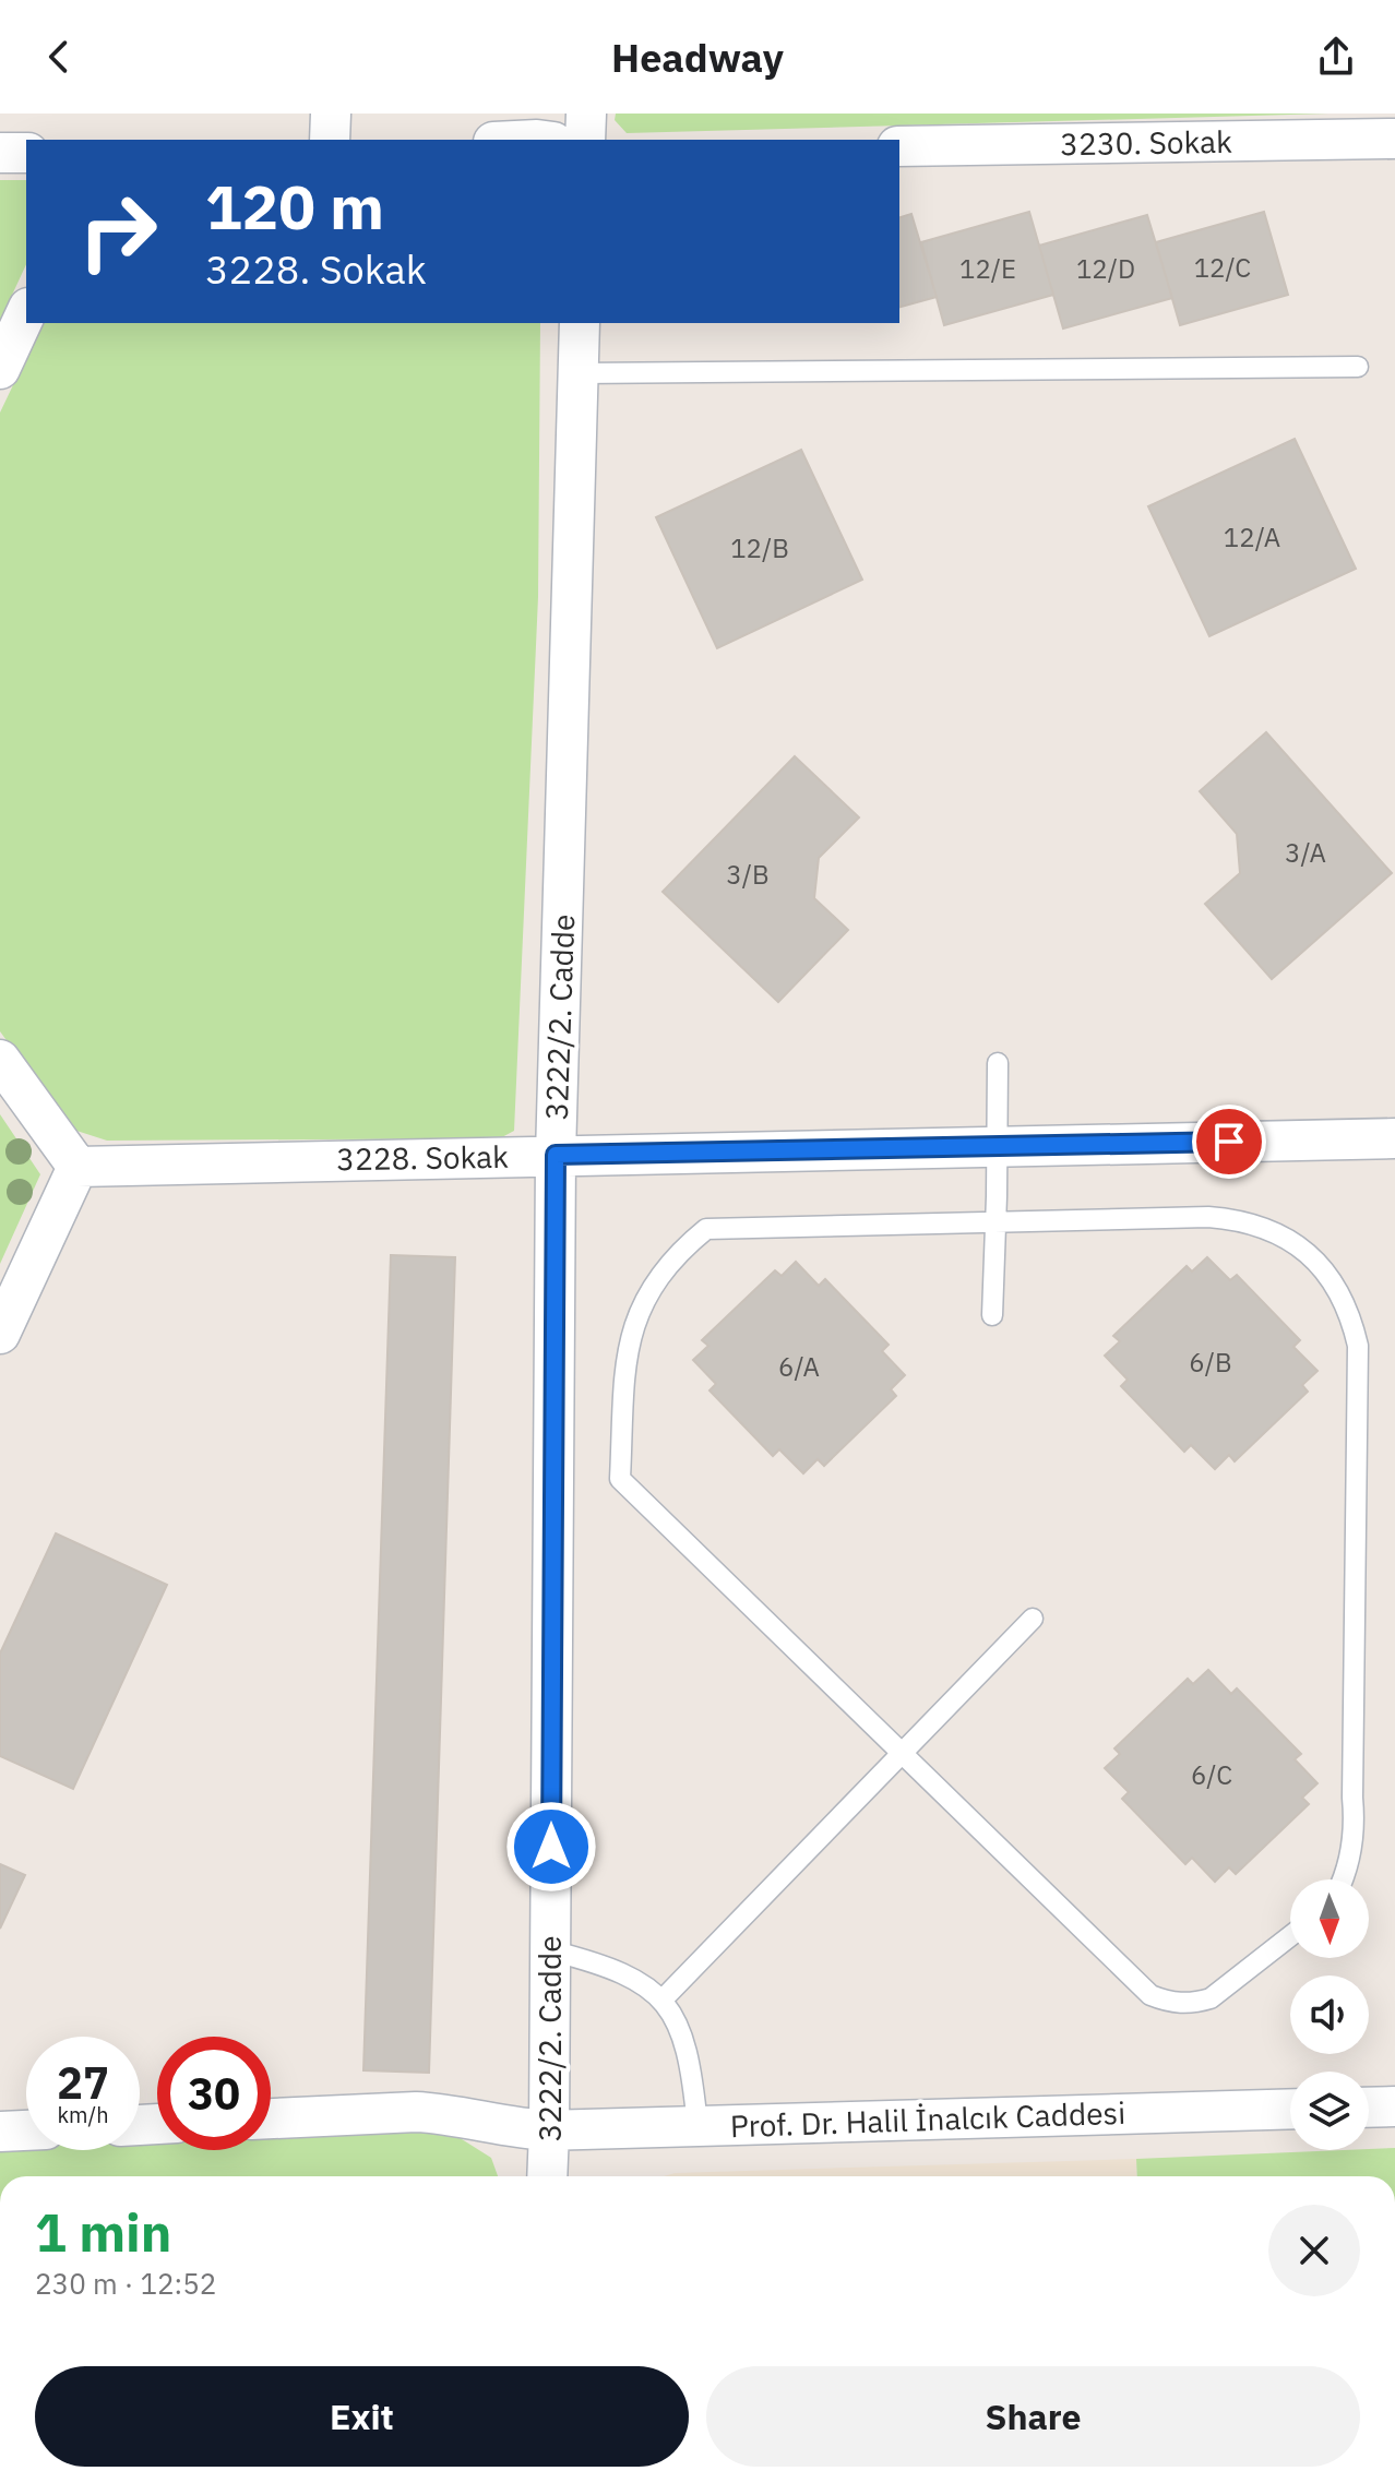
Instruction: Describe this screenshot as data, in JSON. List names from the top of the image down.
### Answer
{
  "streets": {
    "street": [
      "3230. Sokak",
      "3222/2. Cadde",
      "3228. Sokak",
      "Prof. Dr. Halil İnalcık Caddesi"
    ]
  },
  "crossings": [
    ["3222/2. Cadde", "3228. Sokak"],
    ["3222/2. Cadde", "Prof. Dr. Halil İnalcık Caddesi"]
  ],
  "house_numbers": [
    "12/C",
    "12/E",
    "12/D",
    "12/A",
    "12/B",
    "3/A",
    "3/B",
    "6/B",
    "6/A",
    "6/C"
  ],
  "north": "bottom",
  "page": {
    "header": "Headway",
    "turn": ["120 m", "3228. Sokak"],
    "speed": "27 km/h",
    "limit": "30",
    "heading": ["1 min", "230 m · 12:52"],
    "buttons": ["Exit", "Share"]
  }
}
